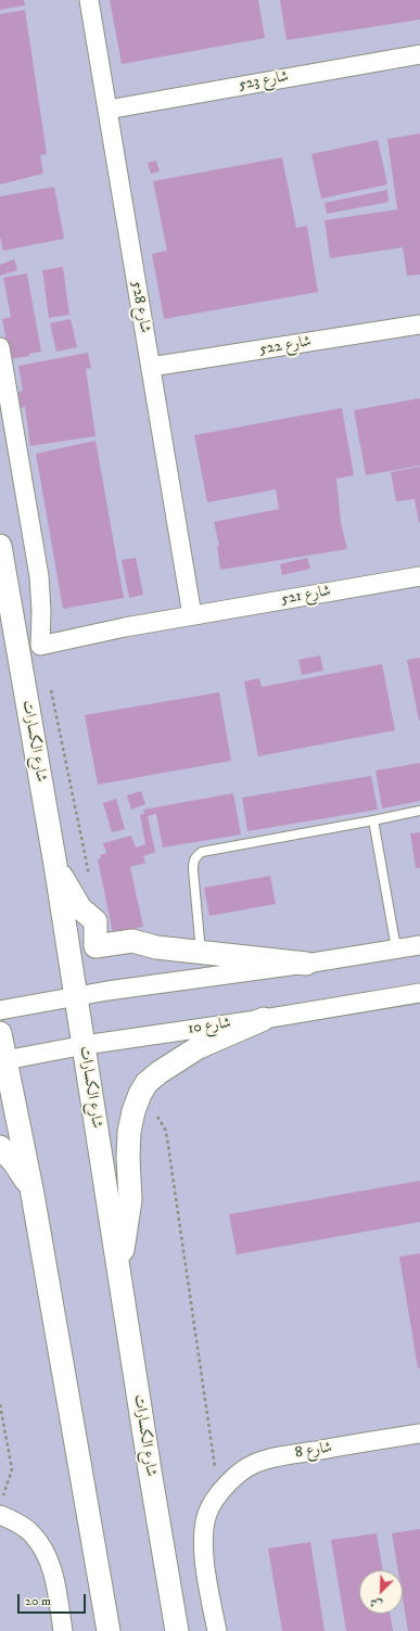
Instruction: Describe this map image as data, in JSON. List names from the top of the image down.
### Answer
{
  "streets": {
    "street": [
      "شارع 523",
      "شارع 528",
      "شارع 522",
      "شارع 521",
      "شارع الكسارات",
      "شارع 10",
      "شارع 8"
    ]
  },
  "crossings": [
    ["شارع 523", "شارع 528"],
    ["شارع 528", "شارع 522"],
    ["شارع 528", "شارع 521"],
    ["شارع الكسارات", "شارع 10"]
  ],
  "scale_bar": "20 m",
  "north": "bottom left"
}
